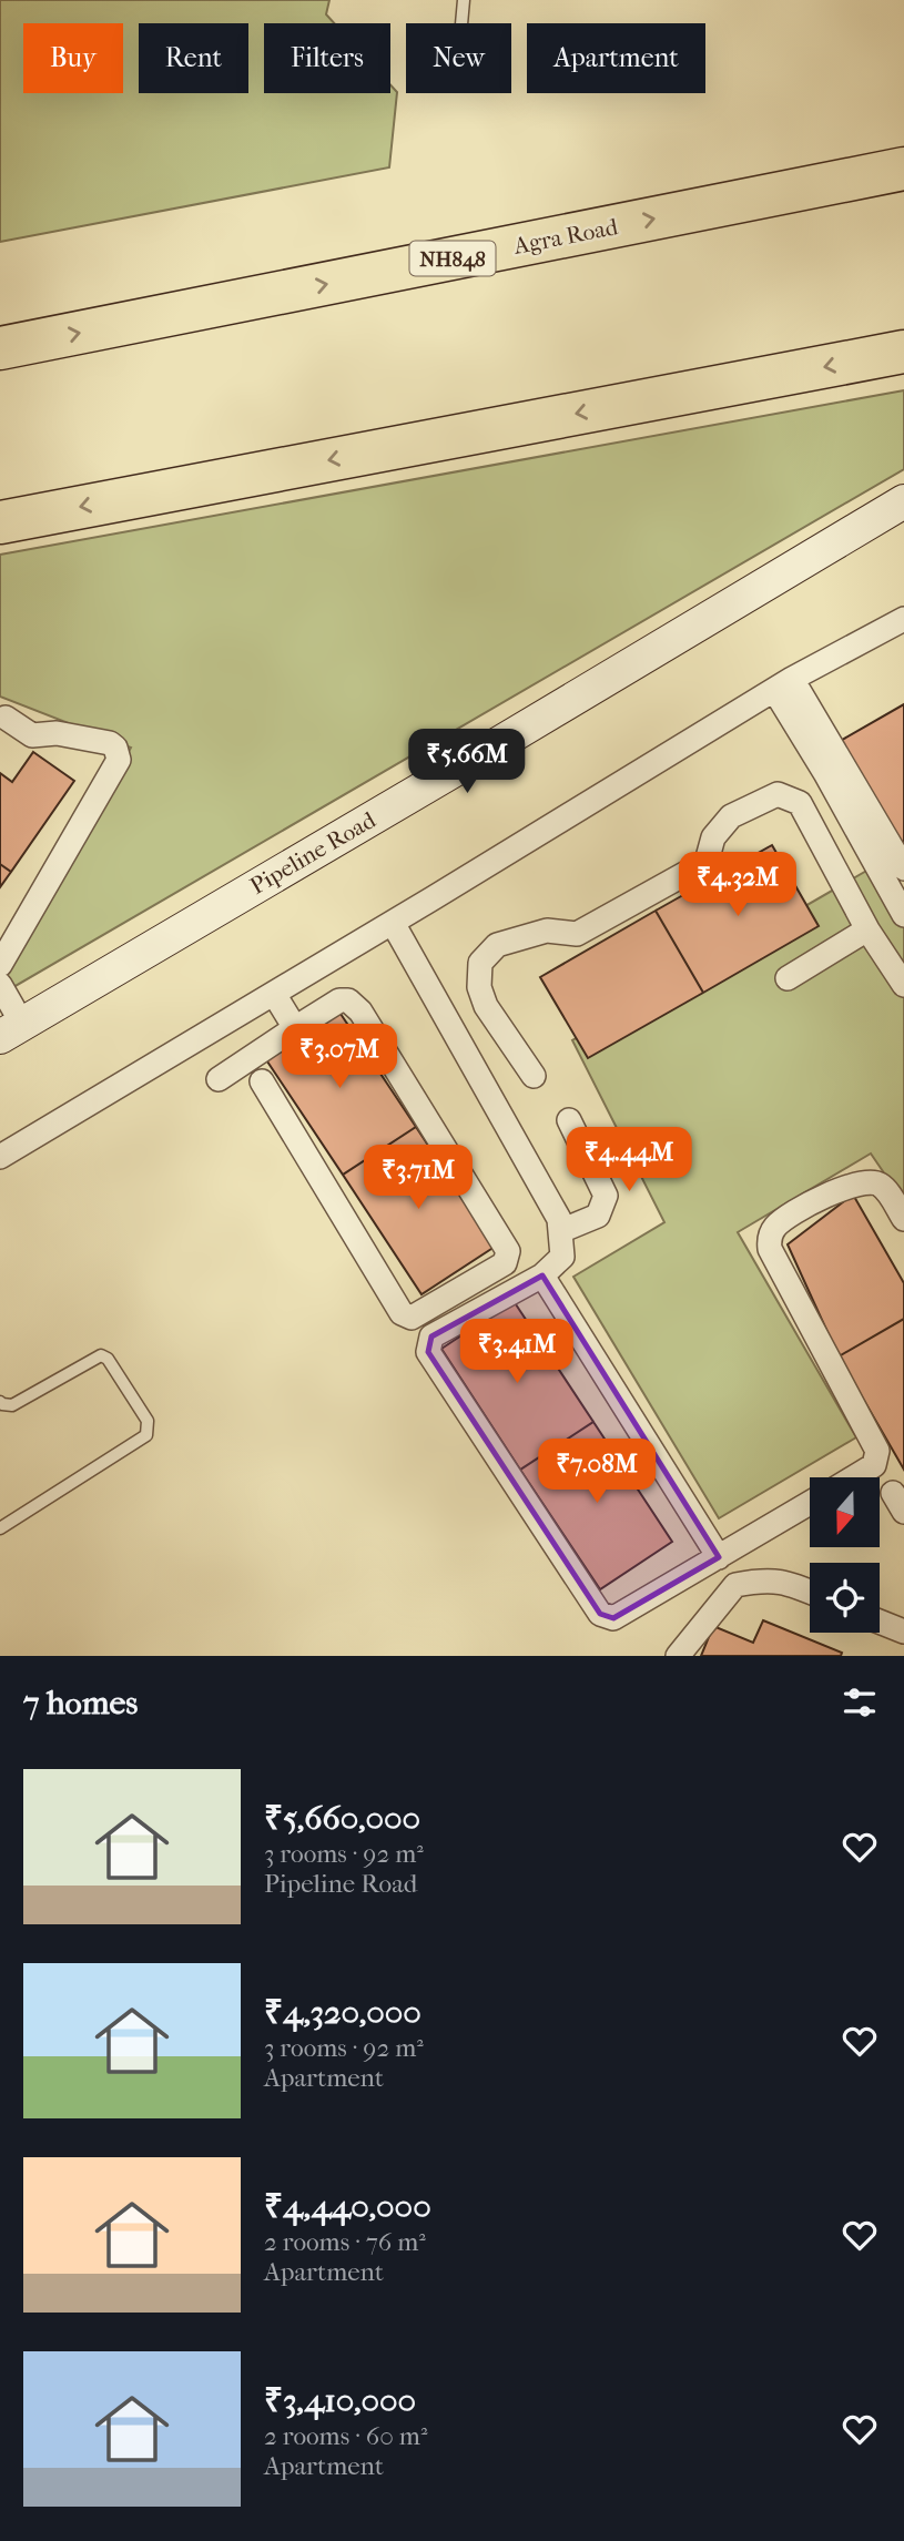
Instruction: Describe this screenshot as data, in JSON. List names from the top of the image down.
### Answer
{
  "streets": {
    "highway": ["Agra Road", "NH848"],
    "street": ["Pipeline Road"]
  },
  "north": "bottom",
  "page": {
    "chip": [
      "Buy",
      "Rent",
      "Filters",
      "New",
      "Apartment"
    ],
    "price": [
      "₹5.66M",
      "₹4.32M",
      "₹3.07M",
      "₹4.44M",
      "₹3.71M",
      "₹3.41M",
      "₹7.08M"
    ],
    "heading": "7 homes",
    "list": [
      {
        "name": "₹5,660,000",
        "note": "3 rooms · 92 m² · Pipeline Road"
      },
      {
        "name": "₹4,320,000",
        "note": "3 rooms · 92 m² · Apartment"
      },
      {
        "name": "₹4,440,000",
        "note": "2 rooms · 76 m² · Apartment"
      },
      {
        "name": "₹3,410,000",
        "note": "2 rooms · 60 m² · Apartment"
      }
    ]
  }
}
